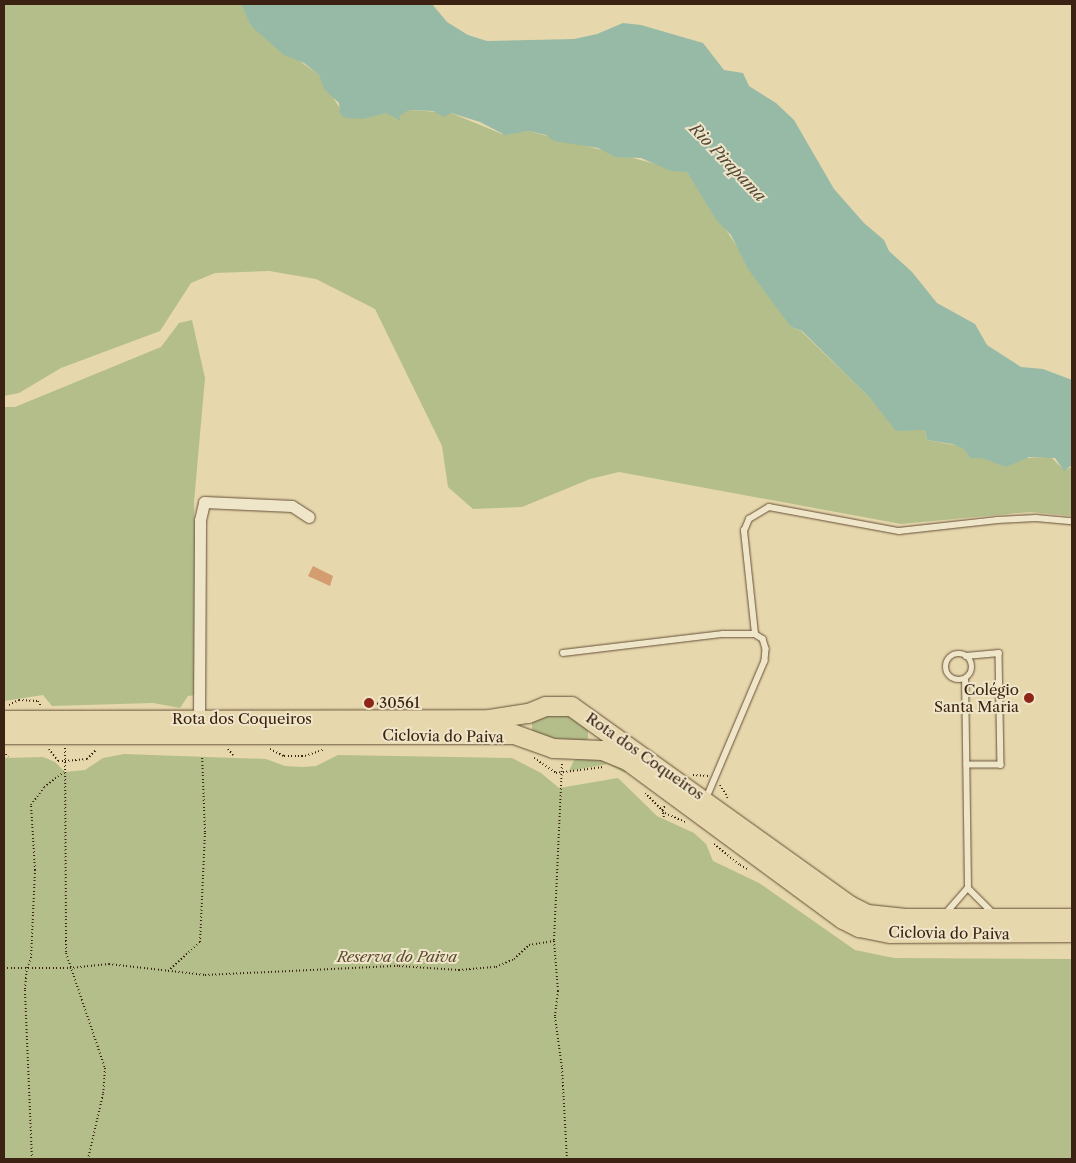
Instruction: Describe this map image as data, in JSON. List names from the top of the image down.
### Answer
{
  "streets": {
    "main road": ["Rota dos Coqueiros"]
  },
  "water": ["Rio Pirapama"],
  "parks": ["Reserva do Paiva"],
  "places": ["Colégio Santa Maria", "30561"]
}
